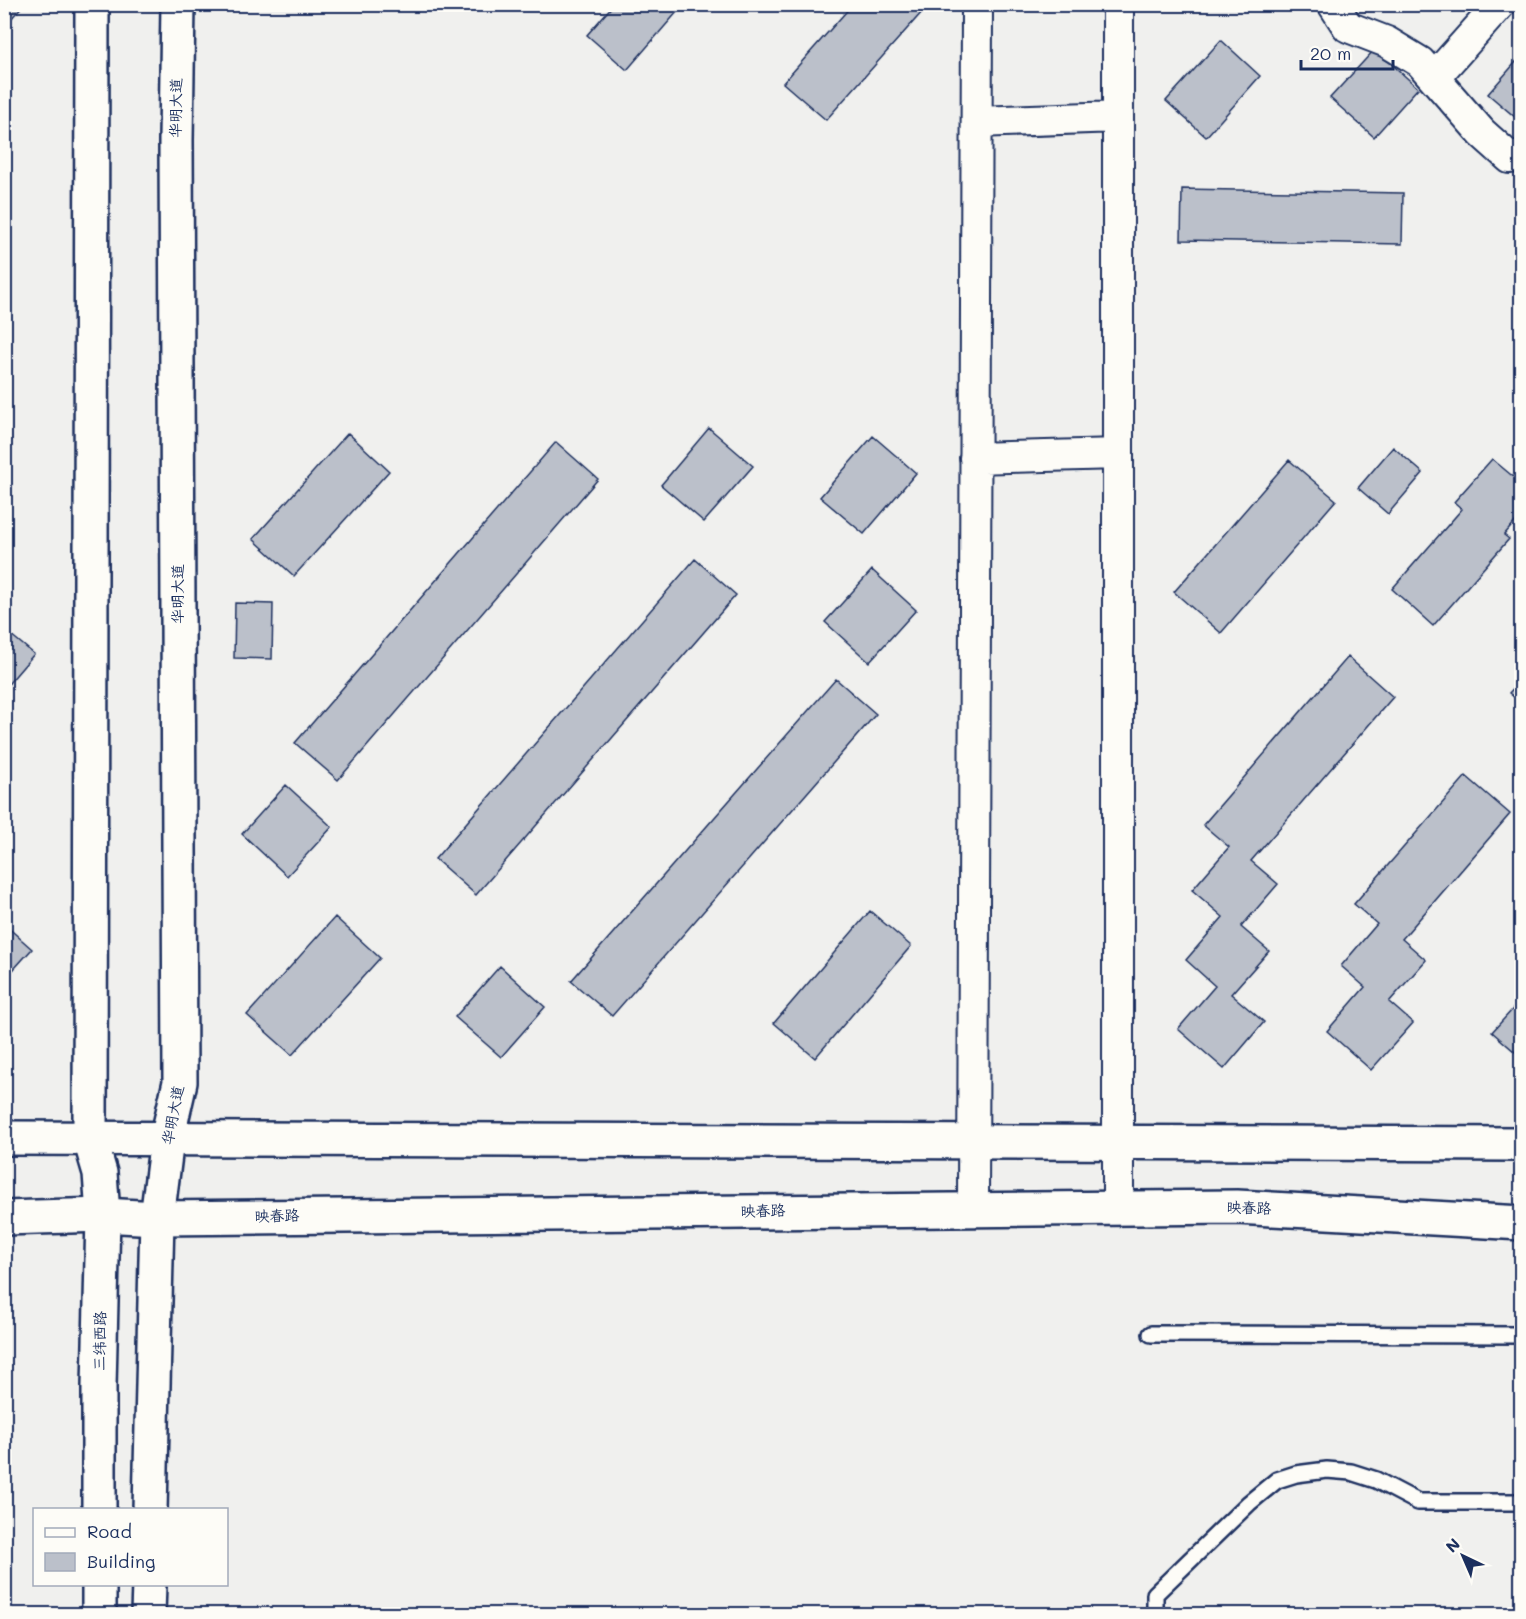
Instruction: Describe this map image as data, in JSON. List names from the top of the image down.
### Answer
{
  "streets": {
    "main road": ["华明大道", "映春路", "三纬西路"]
  },
  "crossings": [
    ["华明大道", "映春路"],
    ["映春路", "三纬西路"]
  ],
  "legend": ["Road", "Building"],
  "scale_bar": "20 m",
  "north": "top left"
}
